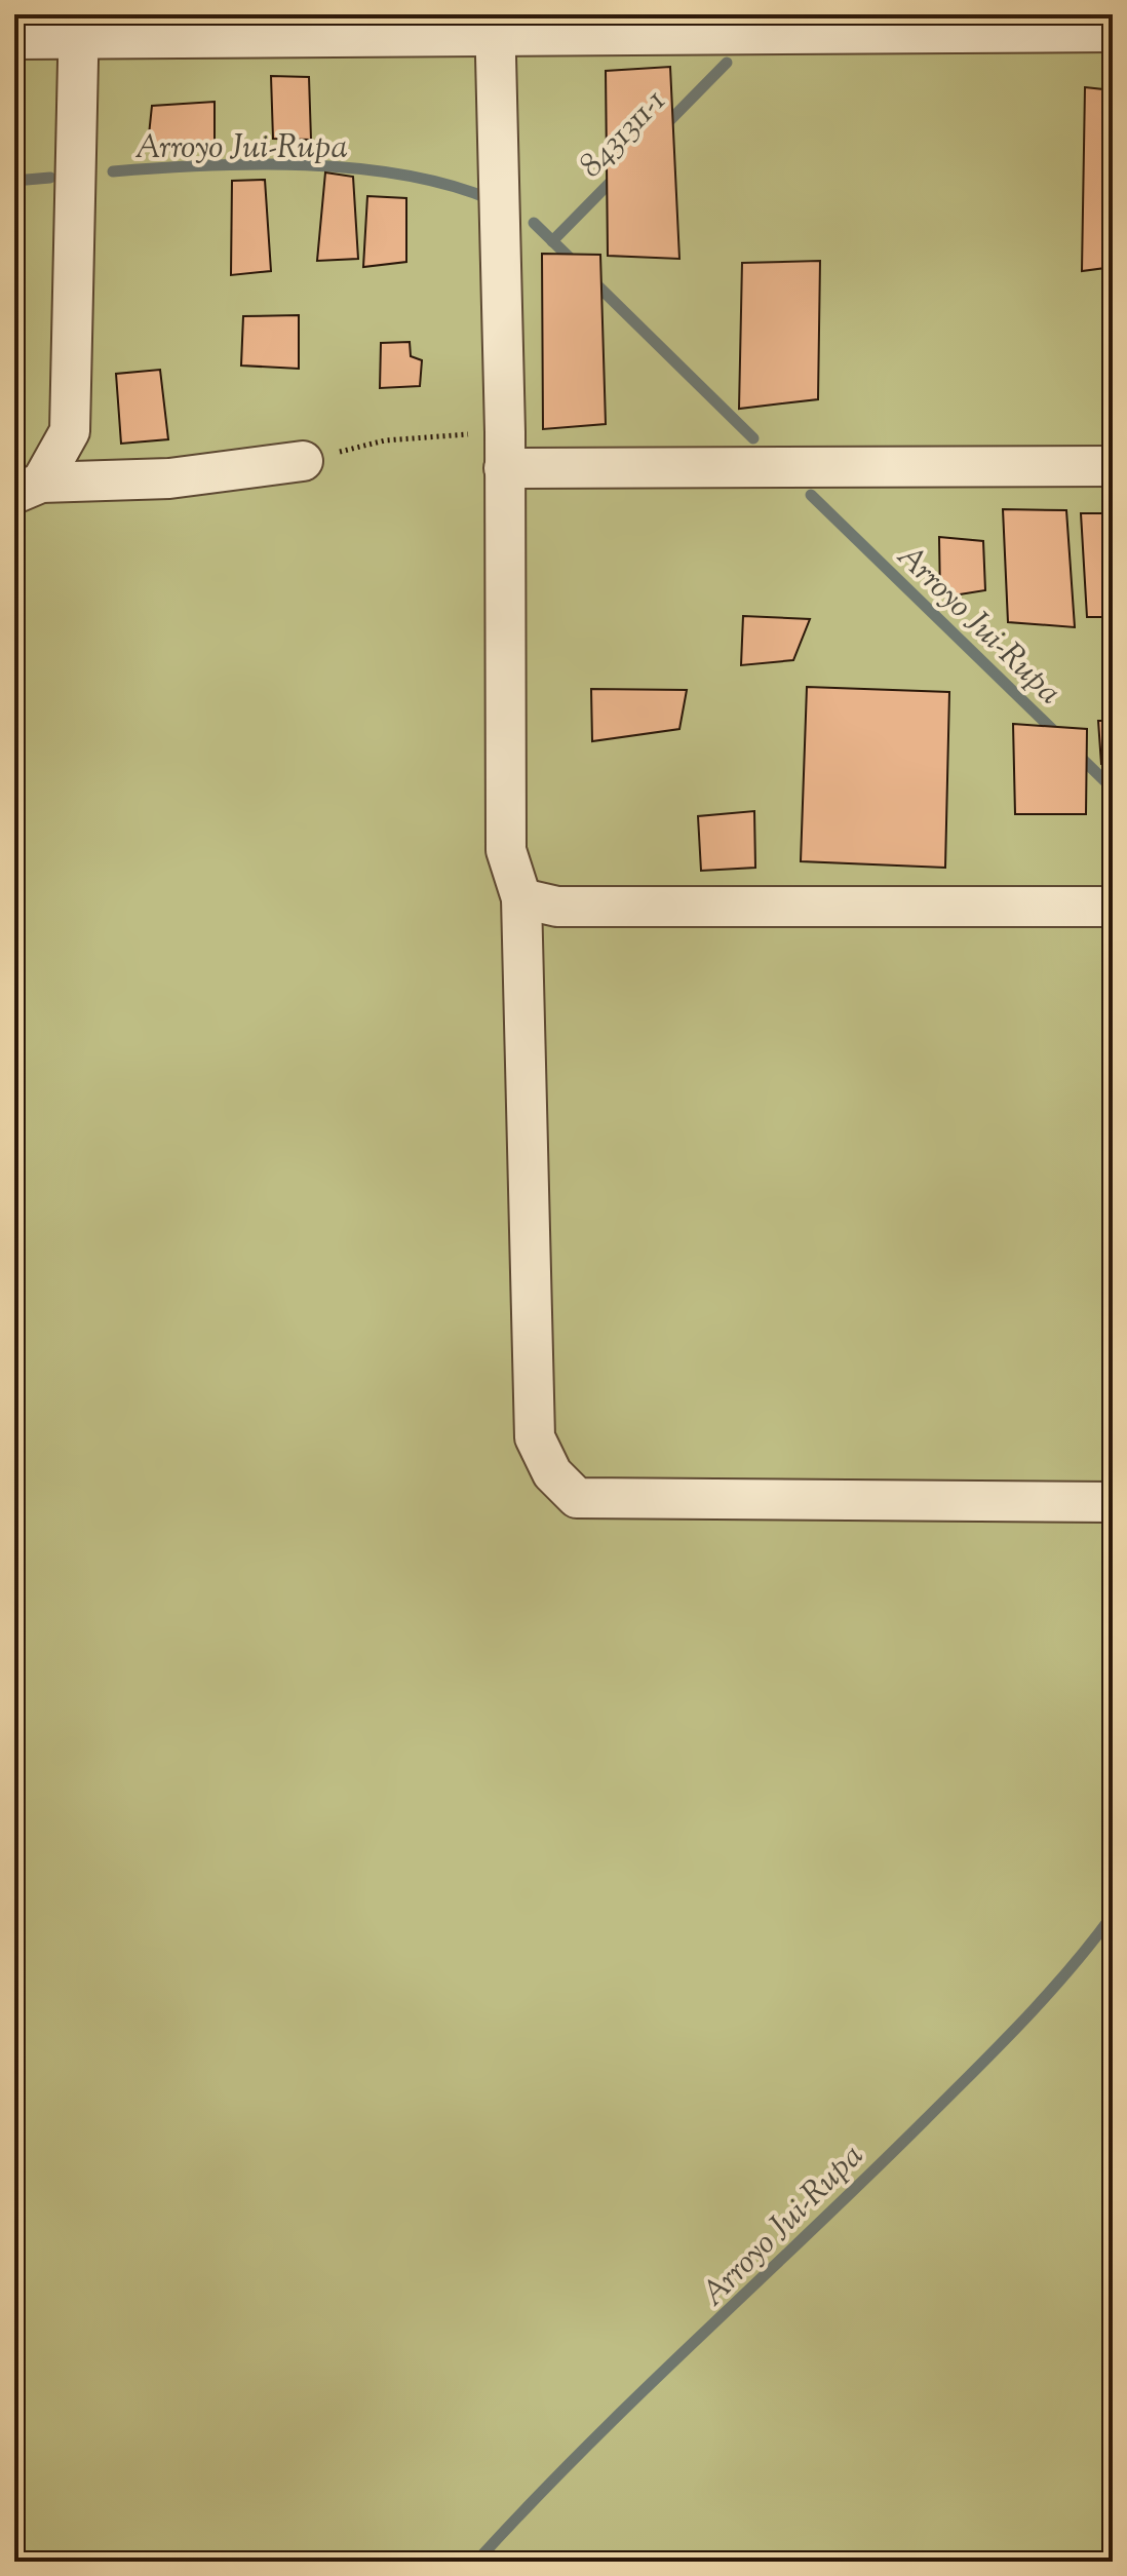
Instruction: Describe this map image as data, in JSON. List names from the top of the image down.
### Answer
{
  "water": ["8431311-1", "Arroyo Jui-Rupa"]
}
